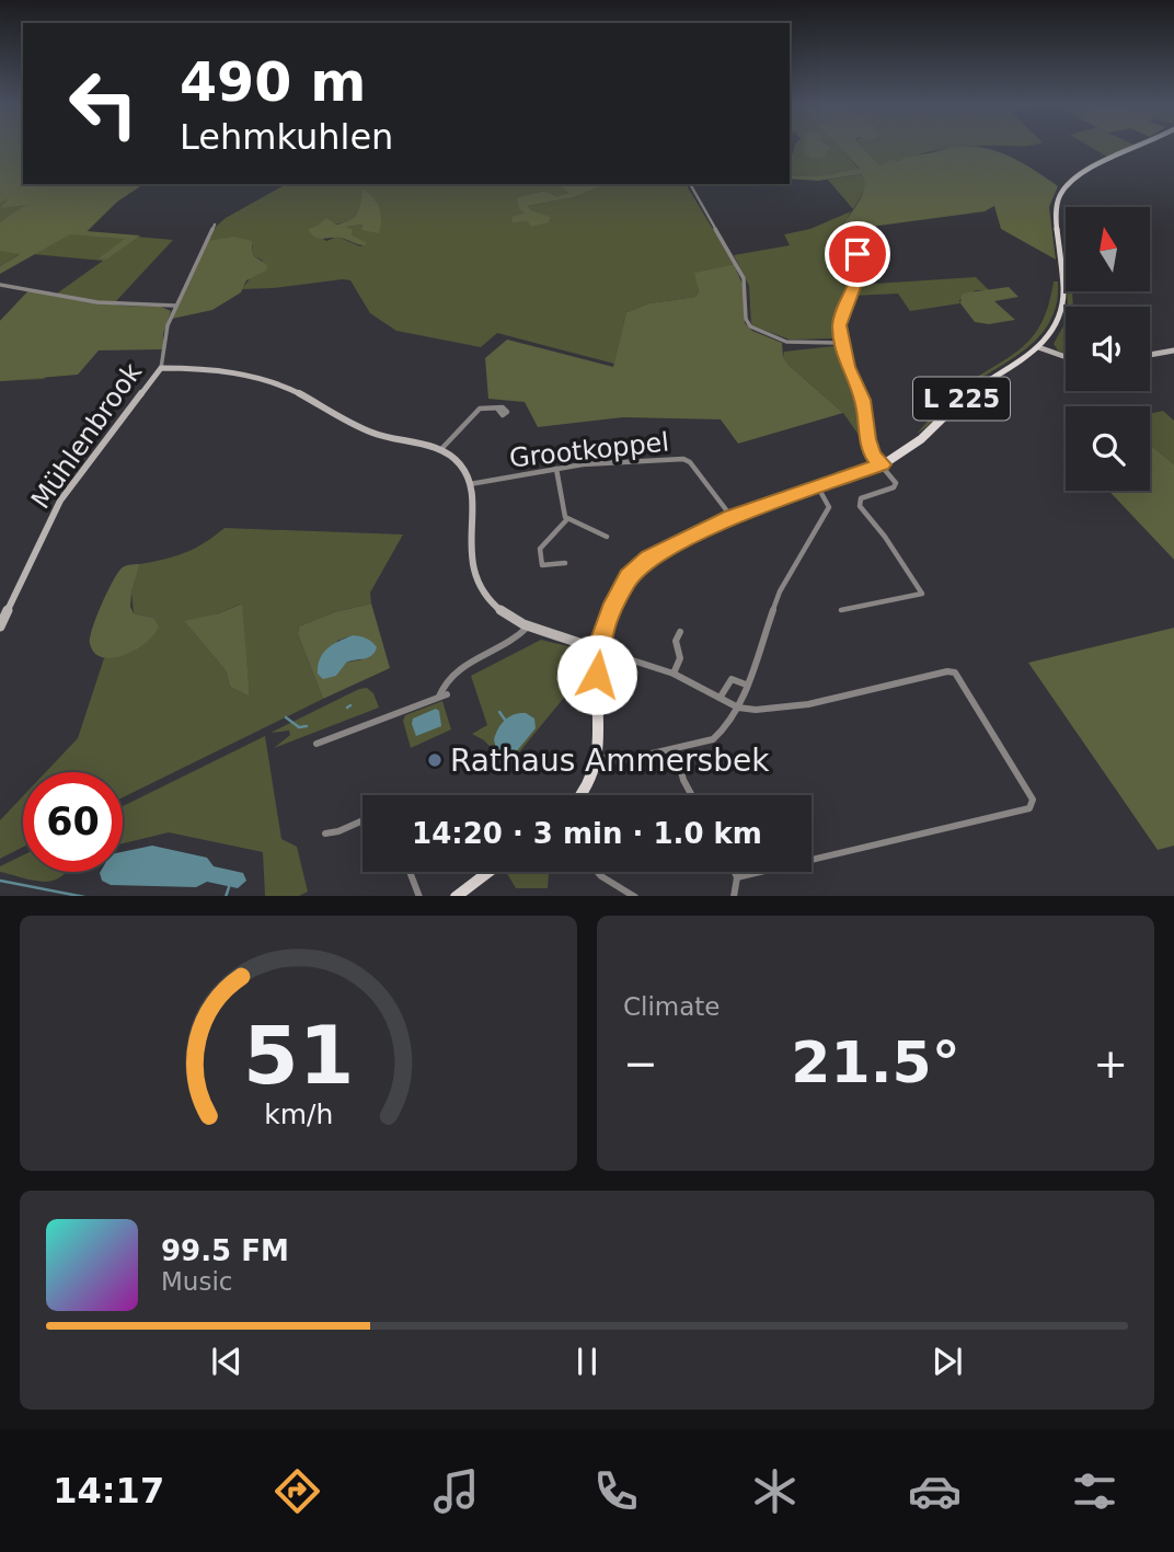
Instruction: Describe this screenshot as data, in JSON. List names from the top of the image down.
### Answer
{
  "streets": {
    "main road": ["L 225"],
    "street": ["Mühlenbrook", "Grootkoppel"]
  },
  "crossings": [
    ["L 225", "Grootkoppel"]
  ],
  "places": ["Rathaus Ammersbek"],
  "north": "top",
  "page": {
    "turn": ["490 m", "Lehmkuhlen"],
    "limit": "60",
    "trip": "14:20 · 3 min · 1.0 km",
    "tile": "Climate",
    "heat": ["−", "21.5°", "+"],
    "song": ["99.5 FM", "Music"],
    "tabs": "14:17",
    "gauge": ["51", "km/h"]
  }
}
